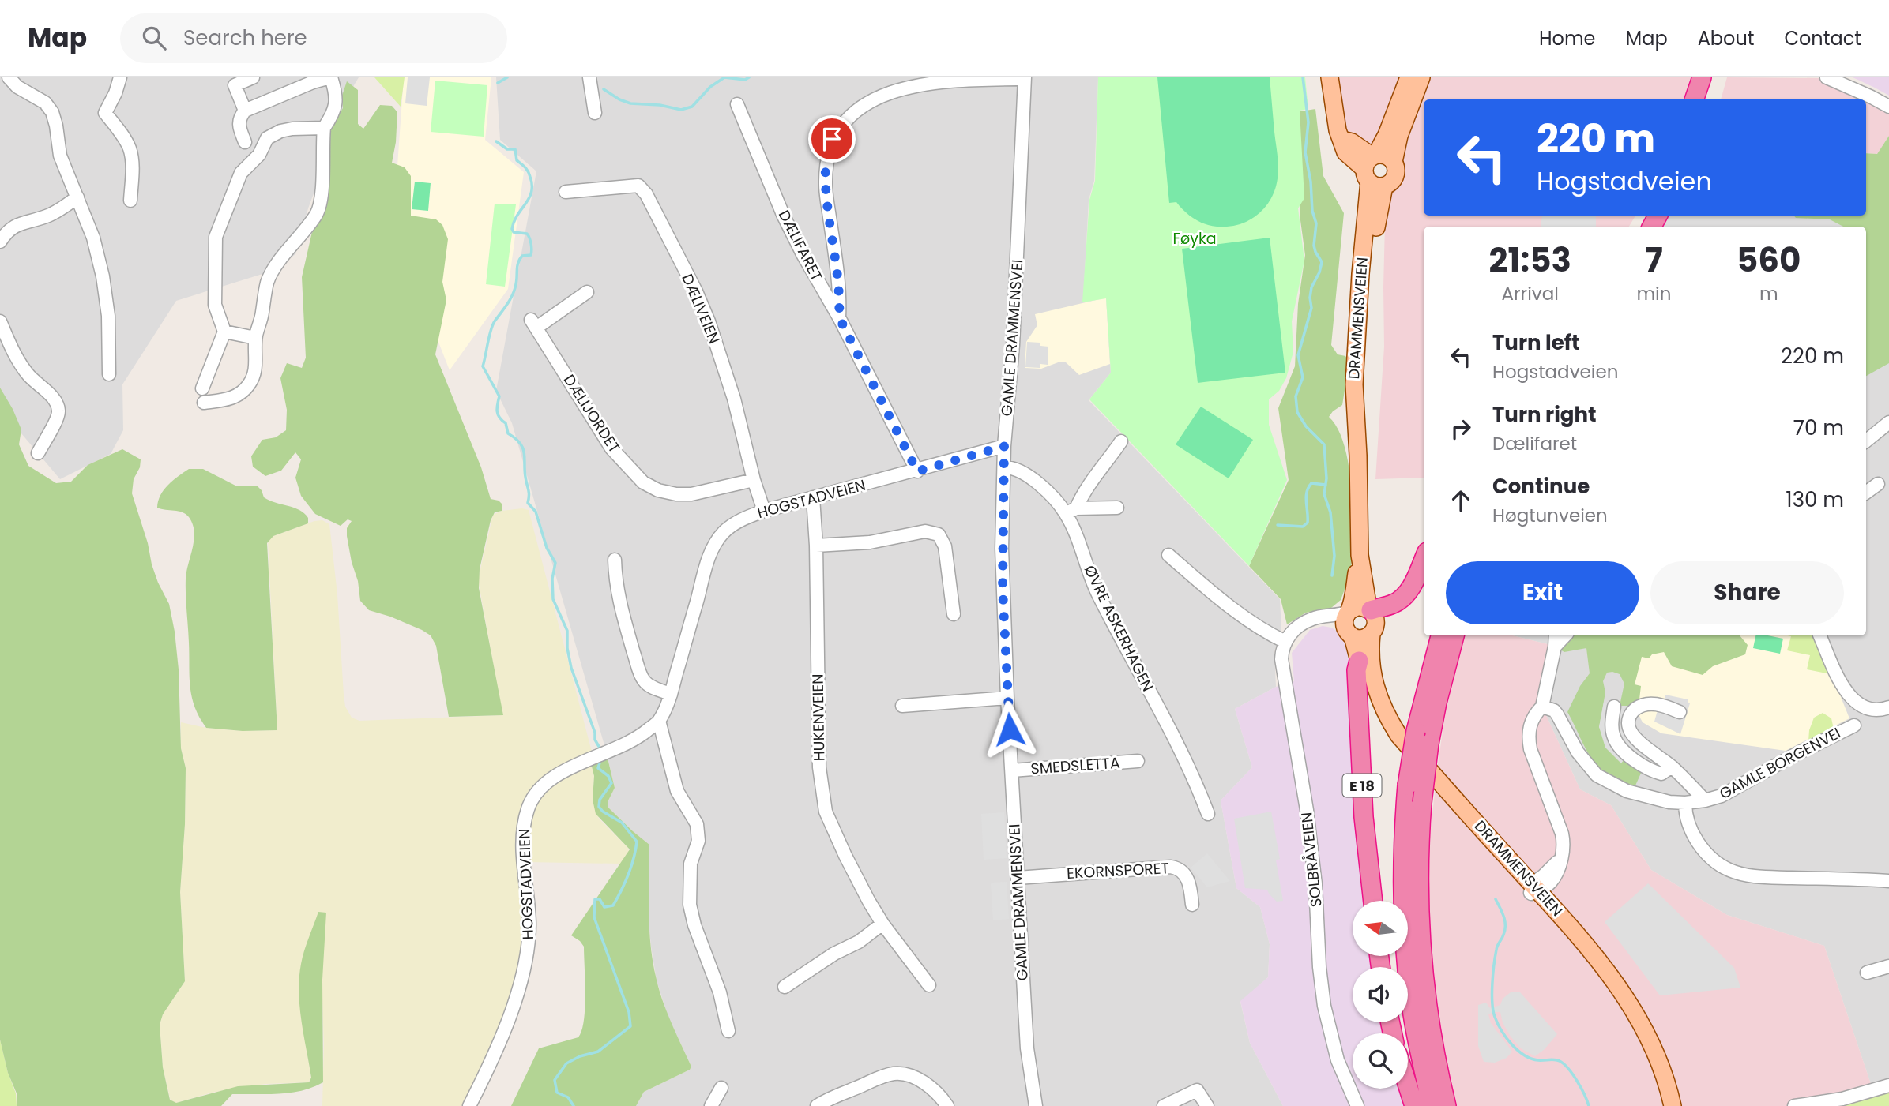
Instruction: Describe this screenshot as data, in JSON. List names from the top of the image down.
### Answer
{
  "streets": {
    "highway": ["E 18"],
    "main road": ["DRAMMENSVEIEN"],
    "street": [
      "DÆLIFARET",
      "DÆLIVEIEN",
      "GAMLE DRAMMENSVEI",
      "DÆLIJORDET",
      "HOGSTADVEIEN",
      "ØVRE ASKERHAGEN",
      "HUKENVEIEN",
      "GAMLE BORGENVEI",
      "SMEDSLETTA",
      "SOLBRÅVEIEN",
      "EKORNSPORET"
    ]
  },
  "crossings": [
    ["DÆLIFARET", "HOGSTADVEIEN"],
    ["DÆLIVEIEN", "DÆLIJORDET"],
    ["DÆLIVEIEN", "HOGSTADVEIEN"],
    ["DRAMMENSVEIEN", "E 18"],
    ["GAMLE DRAMMENSVEI", "HOGSTADVEIEN"],
    ["GAMLE DRAMMENSVEI", "ØVRE ASKERHAGEN"],
    ["GAMLE DRAMMENSVEI", "SMEDSLETTA"],
    ["GAMLE DRAMMENSVEI", "EKORNSPORET"],
    ["HOGSTADVEIEN", "HUKENVEIEN"]
  ],
  "parks": ["Føyka"],
  "north": "left",
  "page": {
    "header": "Map",
    "search": "Search here",
    "nav": [
      "Home",
      "Map",
      "About",
      "Contact"
    ],
    "turn": ["220 m", "Hogstadveien"],
    "eta": [
      "21:53",
      "Arrival",
      "7",
      "min",
      "560",
      "m"
    ],
    "list": [
      {
        "name": "Turn left",
        "note": "Hogstadveien",
        "value": "220 m"
      },
      {
        "name": "Turn right",
        "note": "Dælifaret",
        "value": "70 m"
      },
      {
        "name": "Continue",
        "note": "Høgtunveien",
        "value": "130 m"
      }
    ],
    "buttons": ["Exit", "Share"]
  }
}
